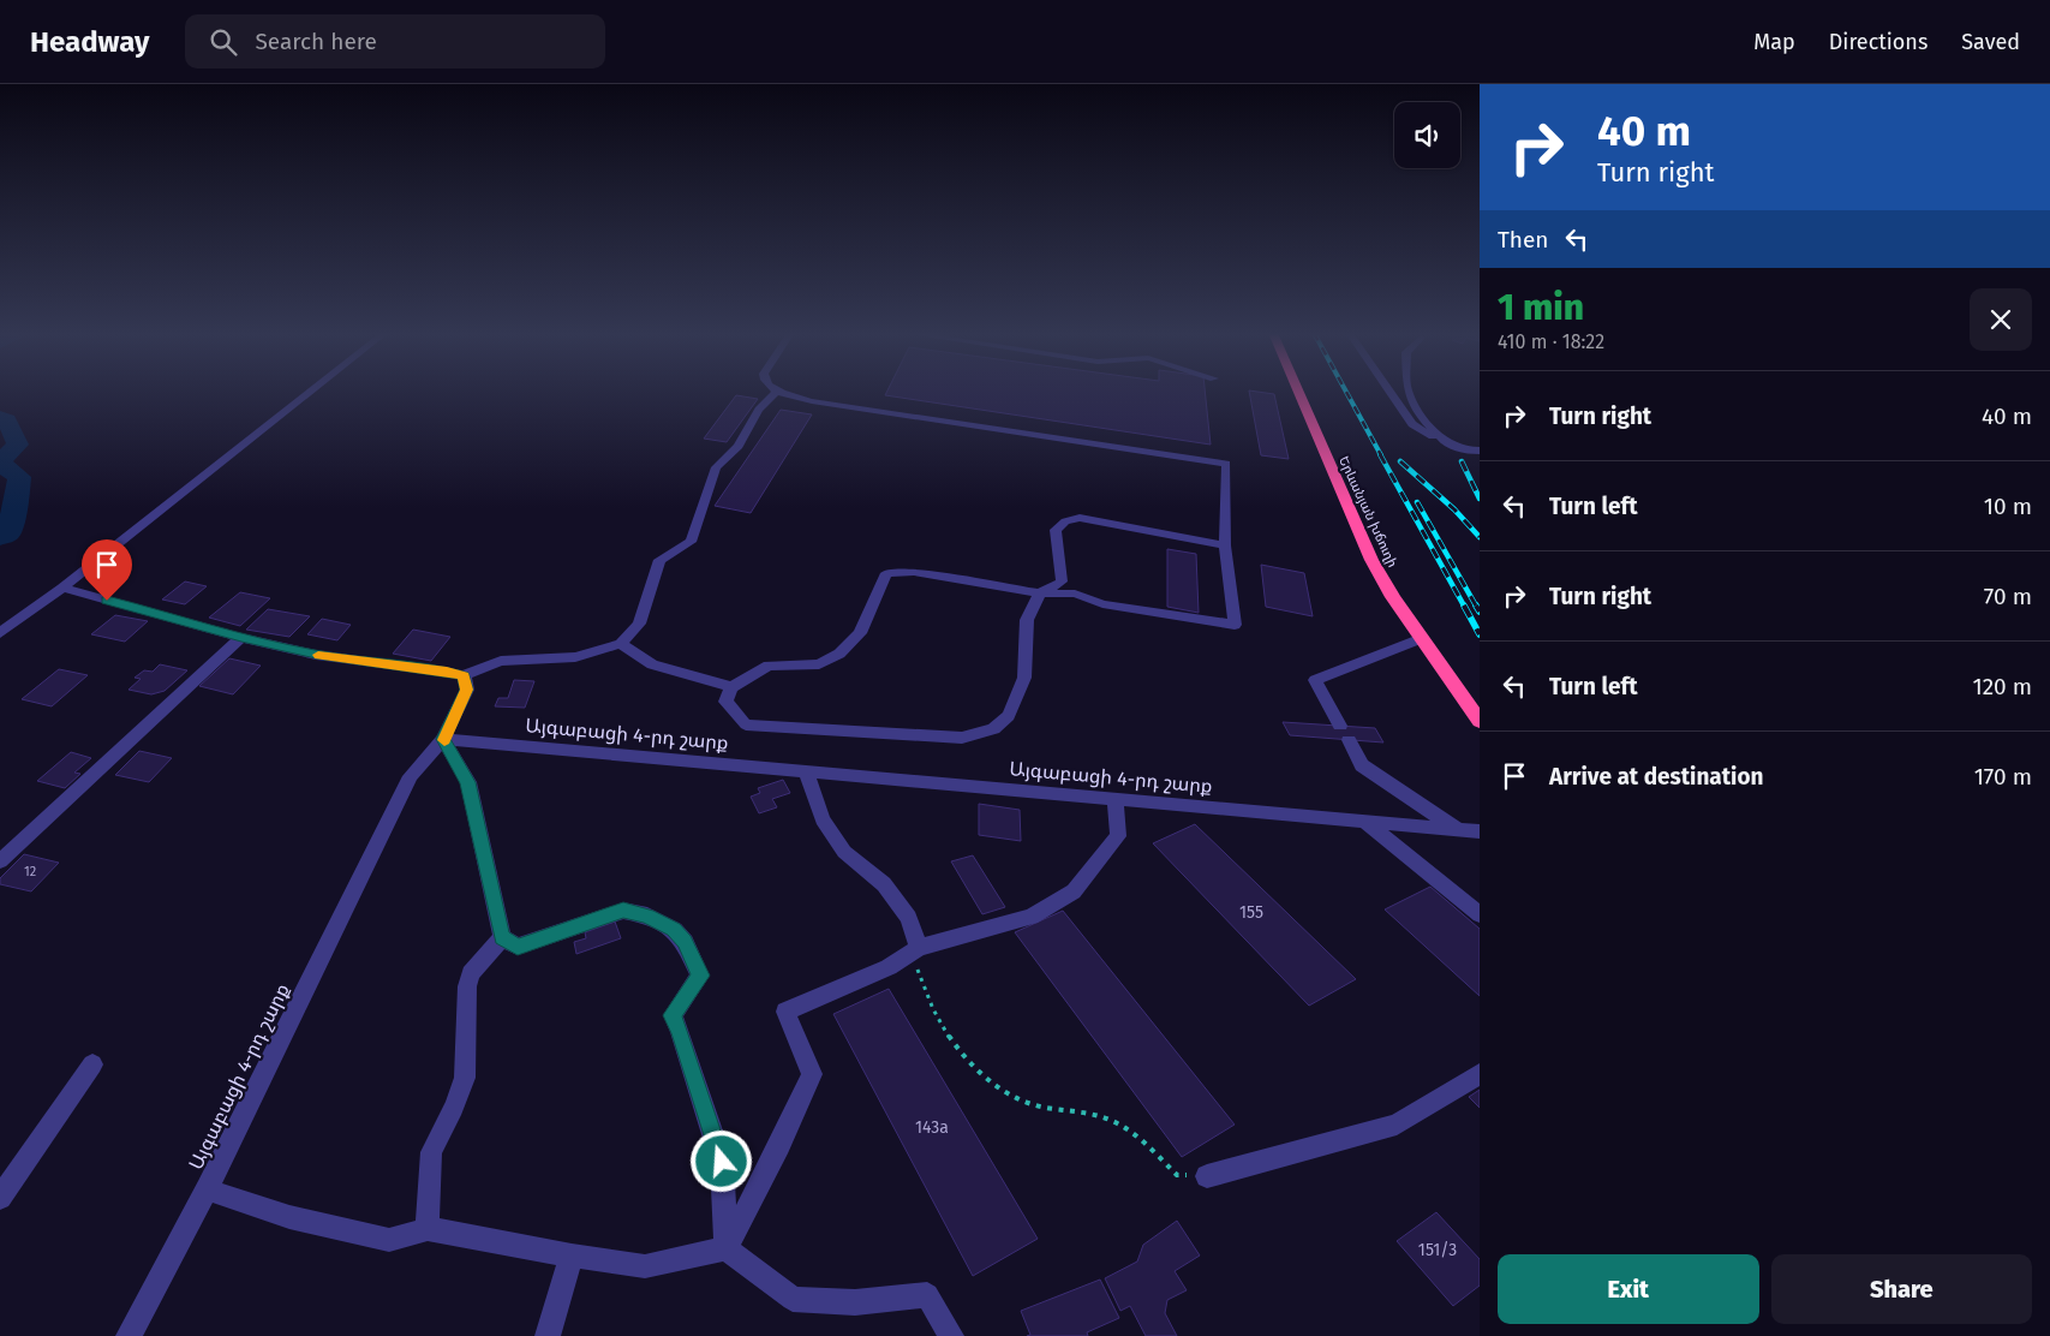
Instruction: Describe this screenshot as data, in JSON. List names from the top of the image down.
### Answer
{
  "streets": {
    "highway": ["Երևանյան խճուղի"],
    "street": ["Այգաբացի 4-րդ շարք"]
  },
  "house_numbers": [
    "12",
    "155",
    "143a",
    "151/3"
  ],
  "page": {
    "header": "Headway",
    "search": "Search here",
    "nav": ["Map", "Directions", "Saved"],
    "turn": ["40 m", "Turn right"],
    "then": "Then",
    "heading": ["1 min", "410 m · 18:22"],
    "list": [
      {
        "name": "Turn right",
        "value": "40 m"
      },
      {
        "name": "Turn left",
        "value": "10 m"
      },
      {
        "name": "Turn right",
        "value": "70 m"
      },
      {
        "name": "Turn left",
        "value": "120 m"
      },
      {
        "name": "Arrive at destination",
        "value": "170 m"
      }
    ],
    "buttons": ["Exit", "Share"]
  }
}
